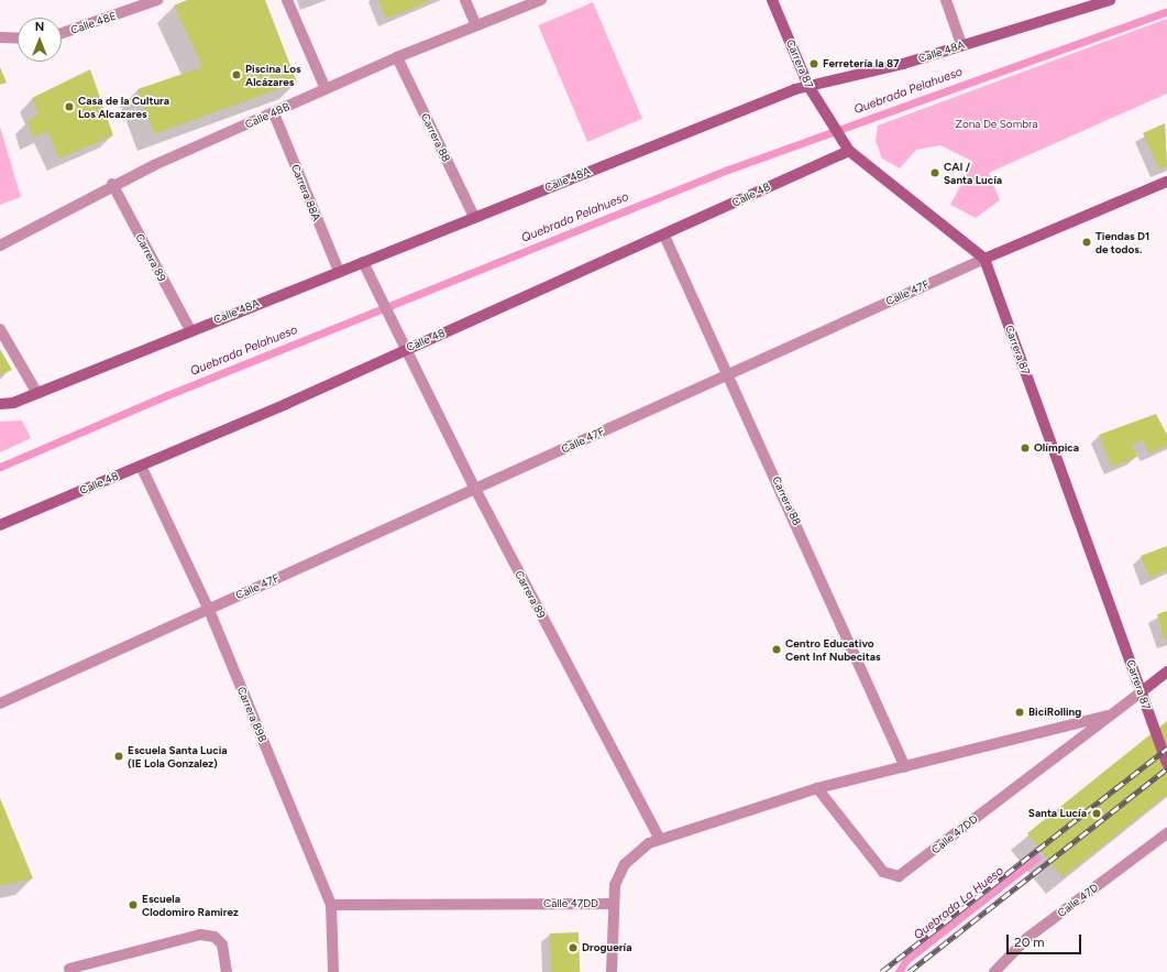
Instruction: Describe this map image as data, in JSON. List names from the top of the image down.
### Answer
{
  "streets": {
    "street": [
      "Calle 48E",
      "Calle 48A",
      "Carrera 87",
      "Calle 48B",
      "Carrera 88",
      "Carrera 88A",
      "Calle 48",
      "Carrera 89",
      "Calle 47F",
      "Carrera 89B",
      "Calle 47DD",
      "Calle 47D"
    ]
  },
  "crossings": [
    ["Calle 48A", "Carrera 87"],
    ["Calle 48A", "Carrera 88"],
    ["Calle 48A", "Carrera 88A"],
    ["Calle 48A", "Carrera 89"],
    ["Carrera 87", "Calle 48"],
    ["Carrera 87", "Calle 47F"],
    ["Carrera 87", "Calle 47DD"],
    ["Calle 48B", "Carrera 88"],
    ["Calle 48B", "Carrera 88A"],
    ["Calle 48B", "Carrera 89"],
    ["Carrera 88", "Calle 48"],
    ["Carrera 88", "Calle 47F"],
    ["Carrera 88", "Calle 47DD"],
    ["Calle 48", "Carrera 89"],
    ["Calle 48", "Carrera 89B"],
    ["Carrera 89", "Calle 47F"],
    ["Carrera 89", "Calle 47DD"],
    ["Calle 47F", "Carrera 89B"],
    ["Carrera 89B", "Calle 47DD"]
  ],
  "water": ["Quebrada Pelahueso", "Quebrada La Hueso"],
  "parks": ["Zona De Sombra"],
  "places": [
    "Ferretería la 87",
    "Piscina Los Alcázares",
    "Casa de la Cultura Los Alcazares",
    "CAI / Santa Lucía",
    "Tiendas D1 de todos.",
    "Olímpica",
    "Centro Educativo Cent Inf Nubecitas",
    "BiciRolling",
    "Escuela Santa Lucia (IE Lola Gonzalez)",
    "Santa Lucía",
    "Escuela Clodomiro Ramirez",
    "Droguería"
  ],
  "scale_bar": "20 m",
  "north": "top"
}
